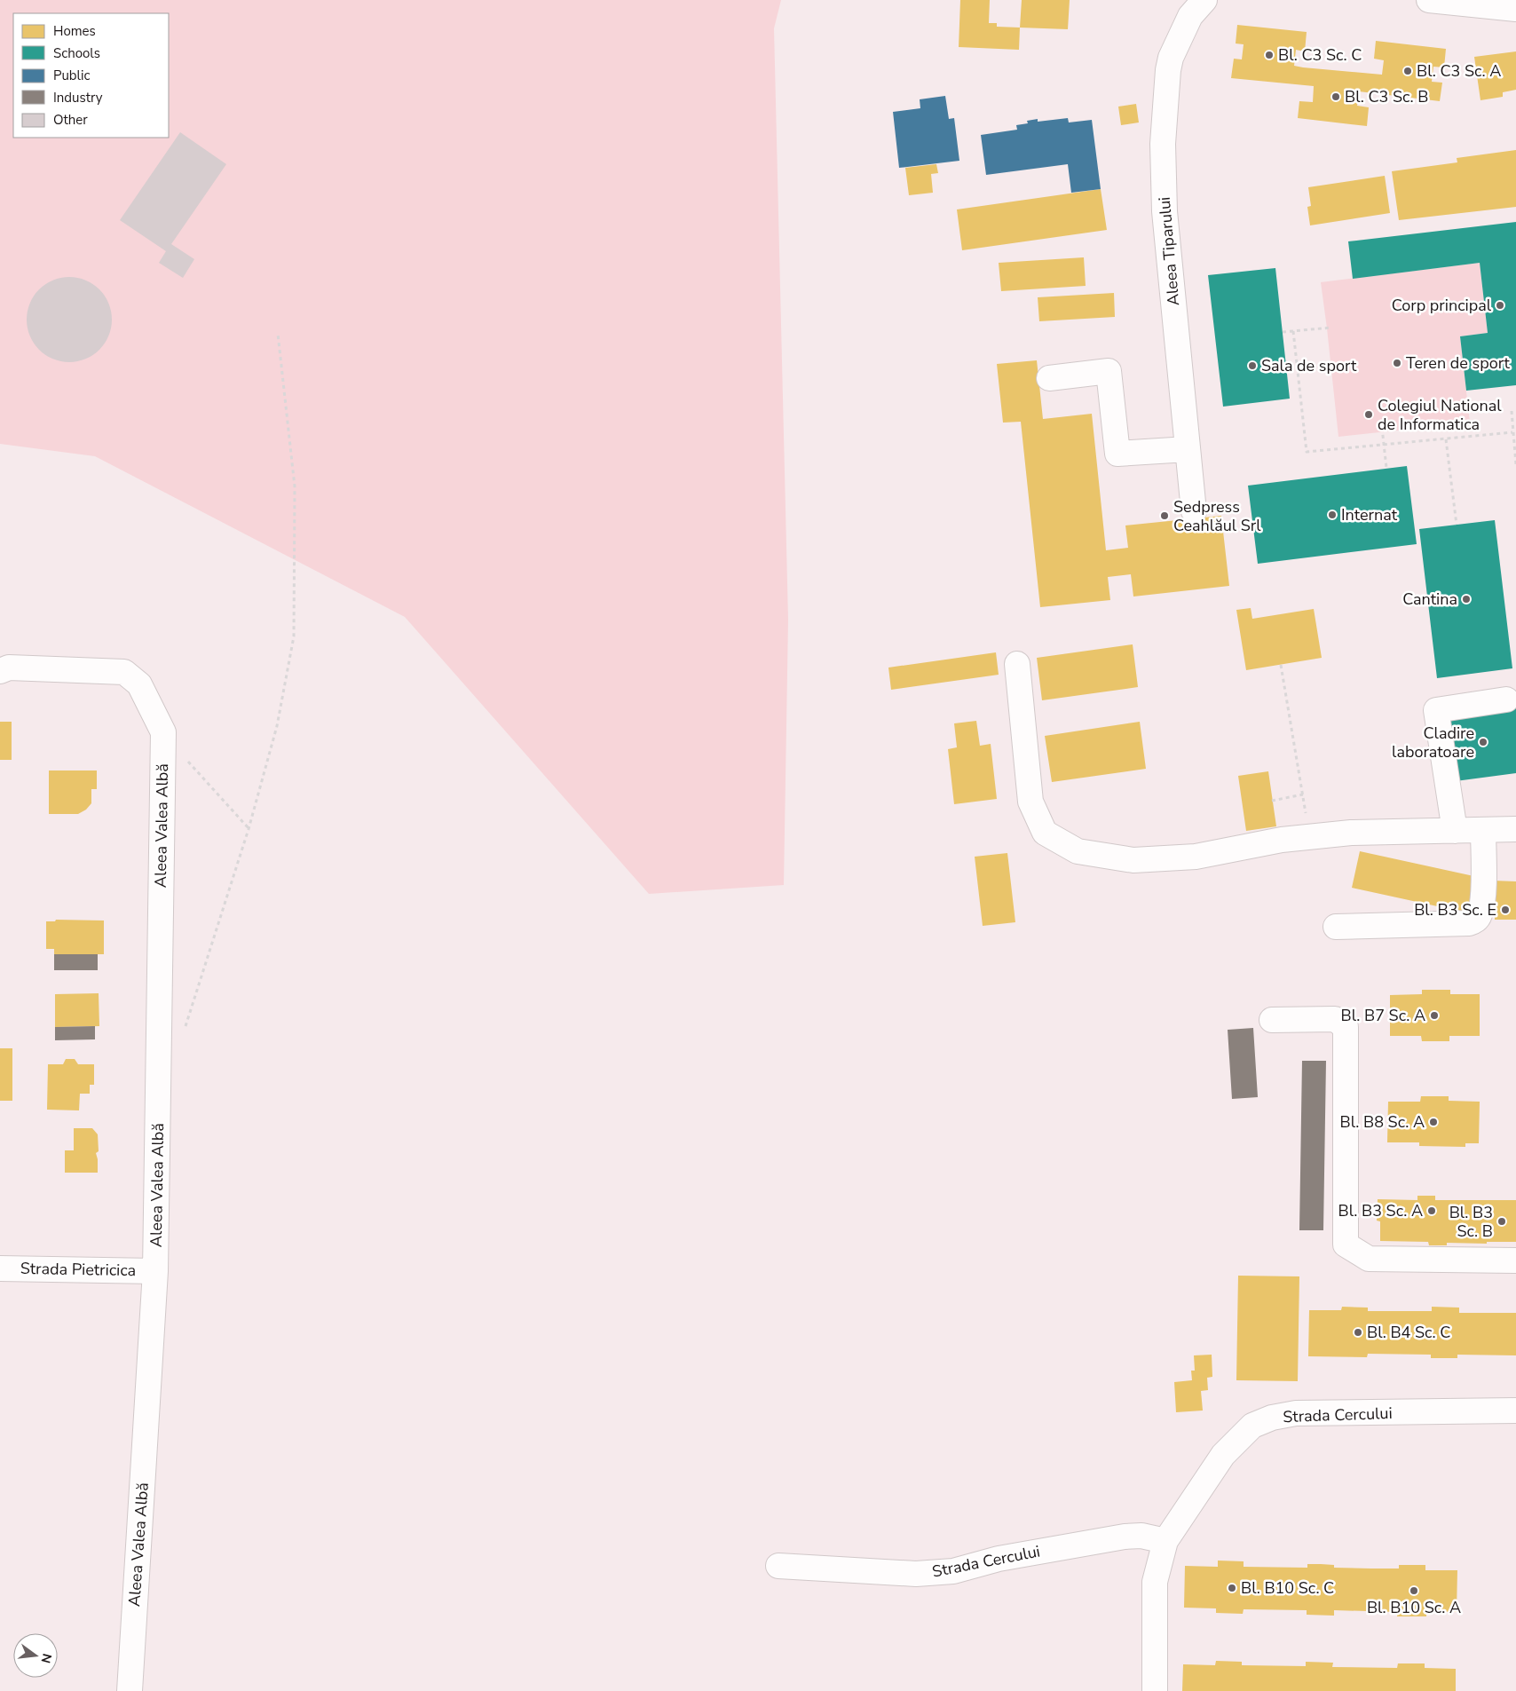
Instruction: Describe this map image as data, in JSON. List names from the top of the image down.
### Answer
{
  "streets": {
    "street": [
      "Aleea Tiparului",
      "Aleea Valea Albă",
      "Strada Pietricica",
      "Strada Cercului"
    ]
  },
  "crossings": [
    ["Aleea Valea Albă", "Strada Pietricica"]
  ],
  "places": [
    "Bl. C3 Sc. C",
    "Bl. C3 Sc. A",
    "Bl. C3 Sc. B",
    "Corp principal",
    "Teren de sport",
    "Sala de sport",
    "Colegiul National de Informatica",
    "Internat",
    "Sedpress Ceahlăul Srl",
    "Cantina",
    "Cladire laboratoare",
    "Bl. B3 Sc. E",
    "Bl. B7 Sc. A",
    "Bl. B8 Sc. A",
    "Bl. B3 Sc. A",
    "Bl. B3 Sc. B",
    "Bl. B4 Sc. C",
    "Bl. B10 Sc. C",
    "Bl. B10 Sc. A"
  ],
  "legend": [
    "Homes",
    "Schools",
    "Public",
    "Industry",
    "Other"
  ],
  "north": "right"
}
